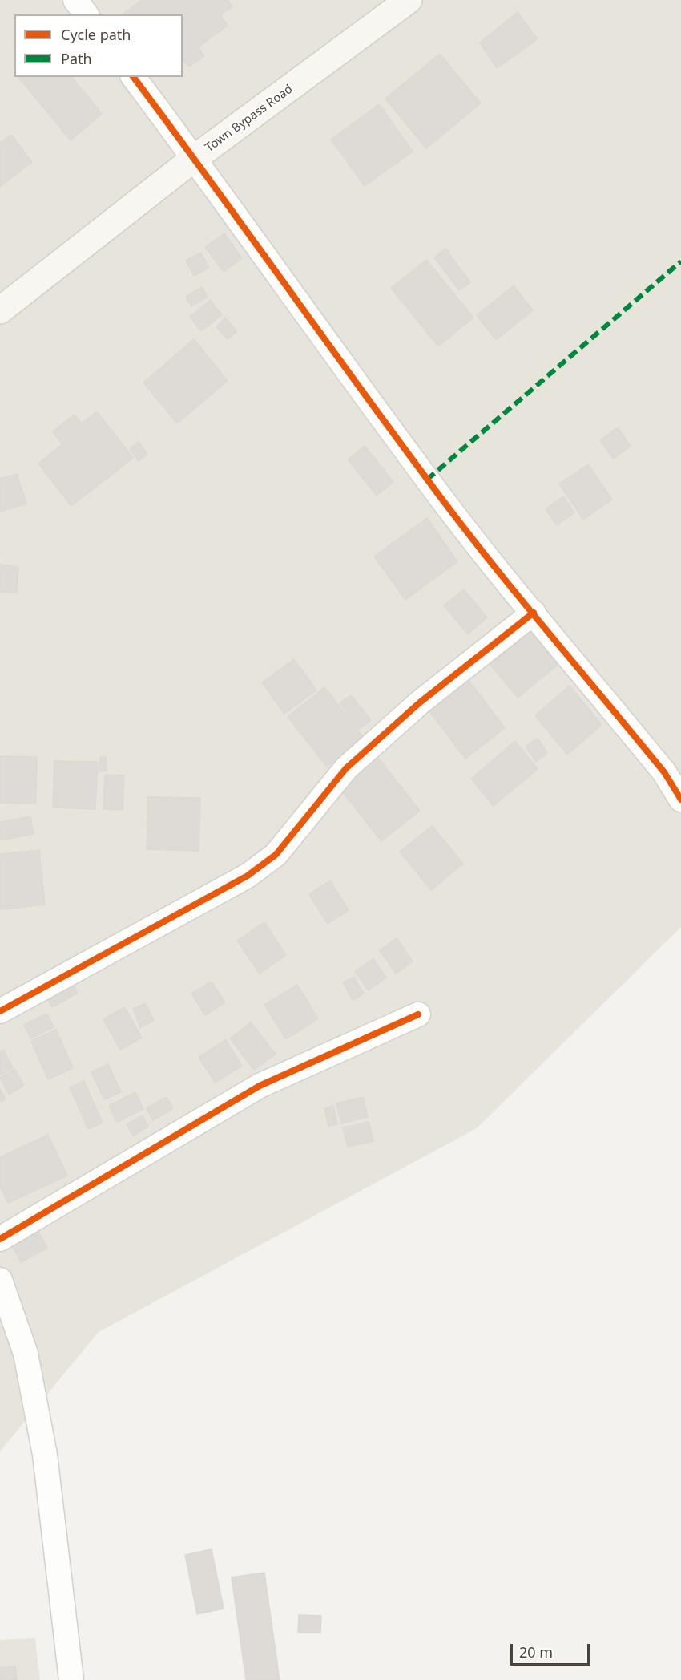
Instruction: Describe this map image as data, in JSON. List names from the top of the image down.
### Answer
{
  "streets": {
    "main road": ["Town Bypass Road"]
  },
  "legend": ["Cycle path", "Path"],
  "scale_bar": "20 m"
}
